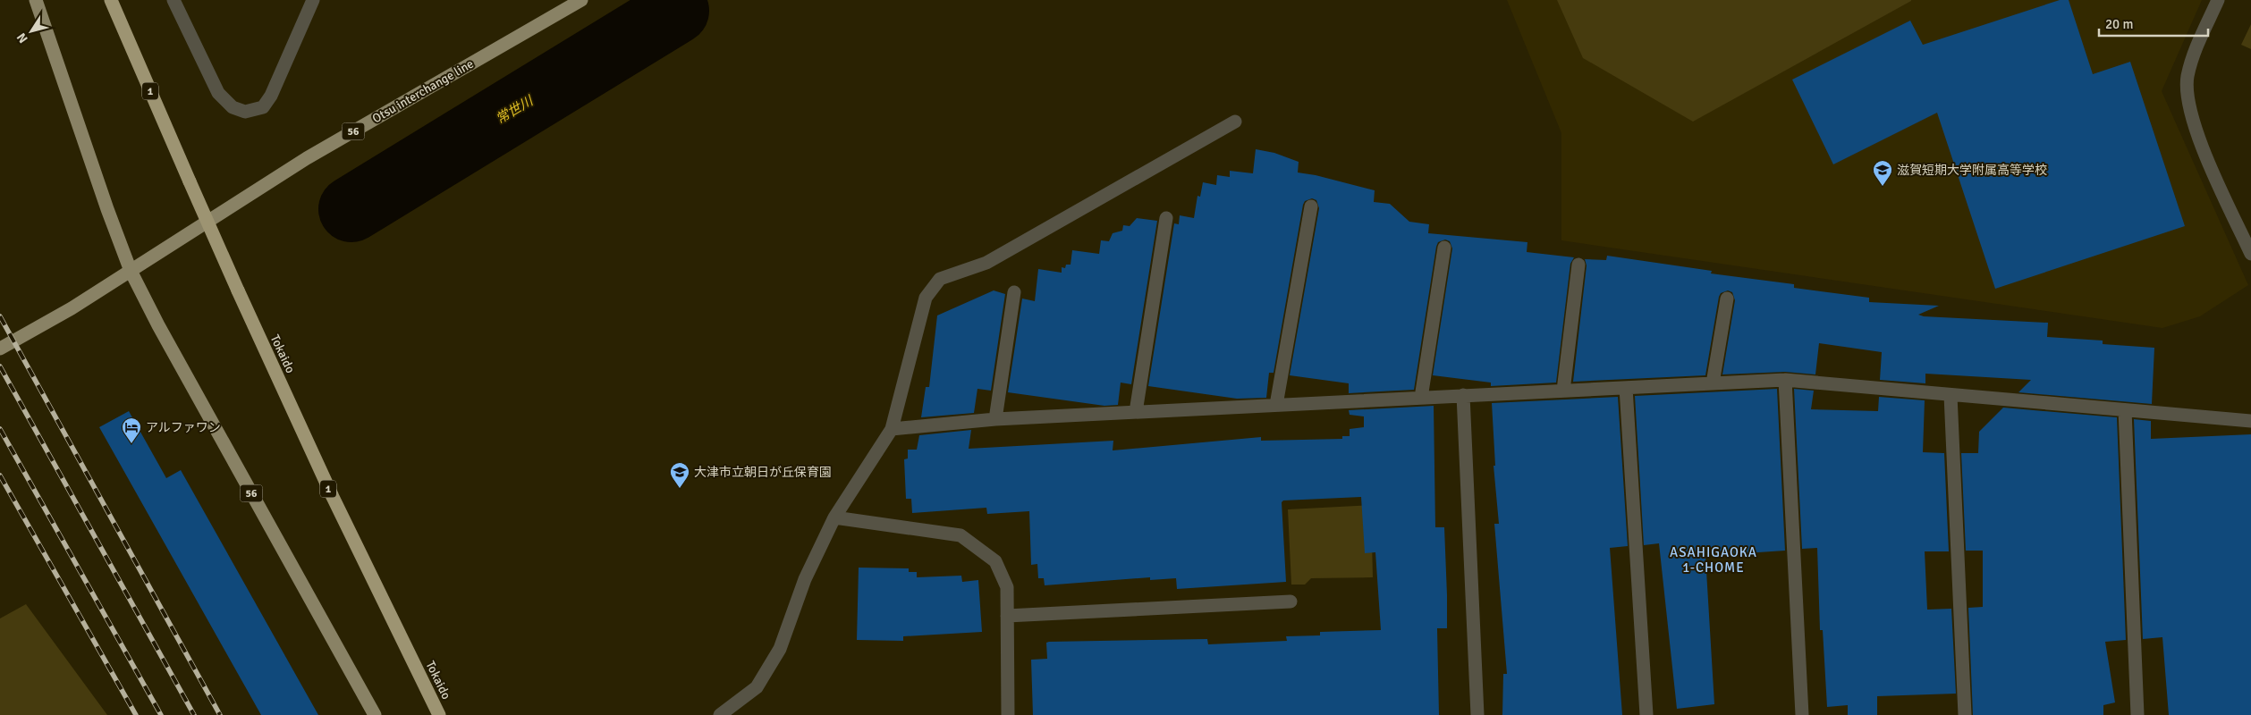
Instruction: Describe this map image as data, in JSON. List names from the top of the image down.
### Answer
{
  "streets": {
    "highway": ["1", "Tokaido"],
    "main road": ["Otsu interchange line", "56"]
  },
  "crossings": [
    ["Otsu interchange line", "56"]
  ],
  "districts": ["ASAHIGAOKA 1-CHOME"],
  "water": ["常世川"],
  "places": {
    "school or university": ["滋賀短期大学附属高等学校", "大津市立朝日が丘保育園"],
    "hotel": ["アルファワン"]
  },
  "scale_bar": "20 m",
  "north": "bottom left"
}
